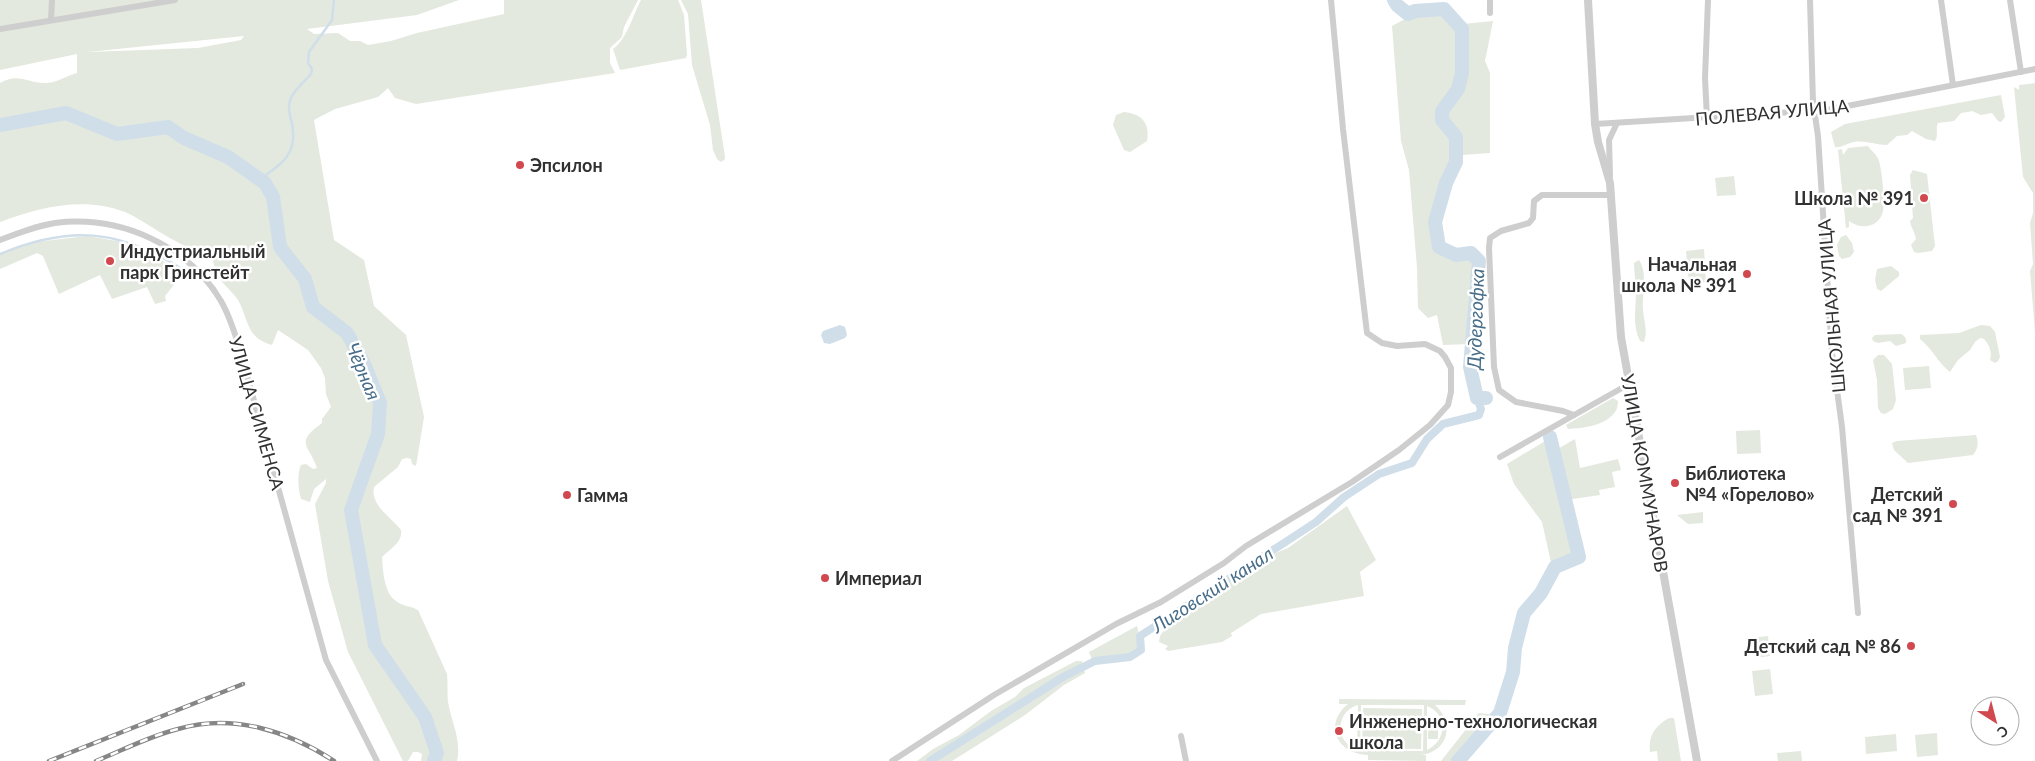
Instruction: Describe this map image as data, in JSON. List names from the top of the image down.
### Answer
{
  "streets": {
    "street": [
      "ПОЛЕВАЯ УЛИЦА",
      "ШКОЛЬНАЯ УЛИЦА",
      "УЛИЦА СИМЕНСА",
      "УЛИЦА КОММУНАРОВ"
    ]
  },
  "crossings": [
    ["ПОЛЕВАЯ УЛИЦА", "ШКОЛЬНАЯ УЛИЦА"],
    ["ПОЛЕВАЯ УЛИЦА", "УЛИЦА КОММУНАРОВ"]
  ],
  "water": ["Дудергофка", "Чёрная", "Лиговский канал"],
  "places": [
    "Эпсилон",
    "Школа № 391",
    "Индустриальный парк Гринстейт",
    "Начальная школа № 391",
    "Библиотека №4 «Горелово»",
    "Гамма",
    "Детский сад № 391",
    "Империал",
    "Детский сад № 86",
    "Инженерно-технологическая школа"
  ],
  "north": "bottom right"
}
